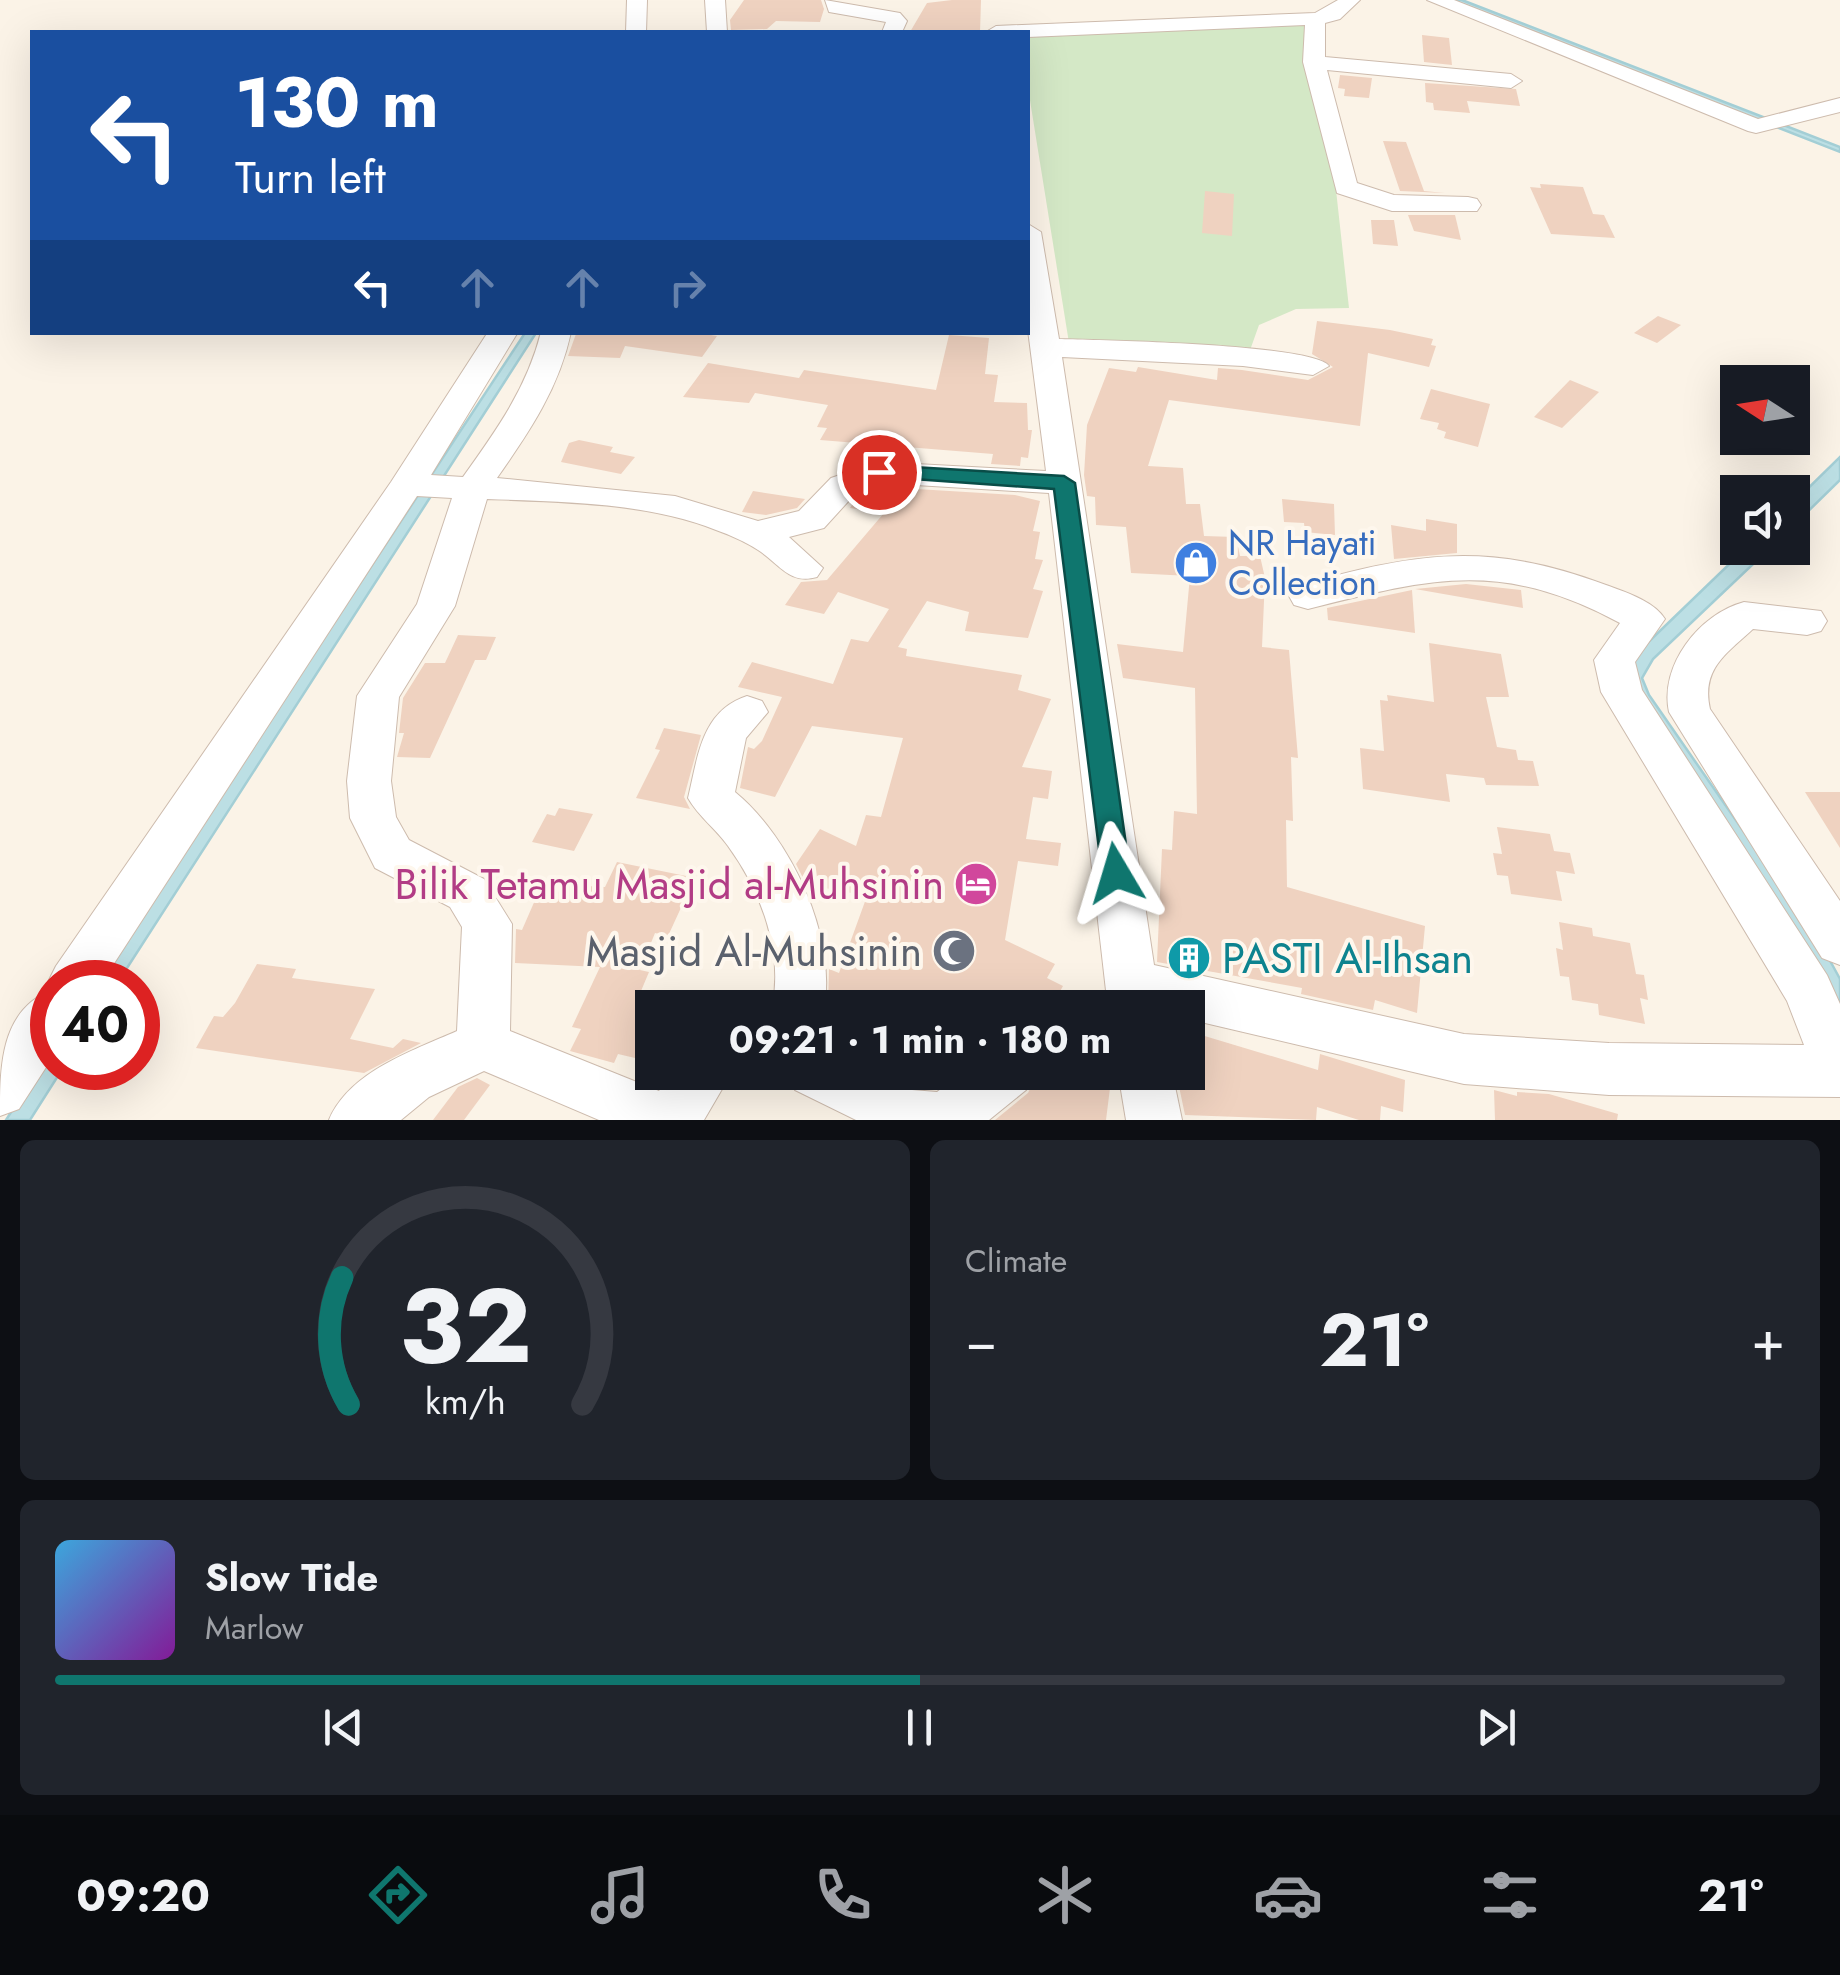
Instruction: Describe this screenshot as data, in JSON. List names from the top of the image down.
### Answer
{
  "places": {
    "shop": ["NR Hayati Collection"],
    "hotel": ["Bilik Tetamu Masjid al-Muhsinin"],
    "mosque": ["Masjid Al-Muhsinin"],
    "building": ["PASTI Al-Ihsan"]
  },
  "north": "left",
  "page": {
    "turn": ["130 m", "Turn left"],
    "limit": "40",
    "trip": "09:21 · 1 min · 180 m",
    "tile": "Climate",
    "heat": ["−", "21°", "+"],
    "song": ["Slow Tide", "Marlow"],
    "tabs": ["09:20", "21°"],
    "gauge": ["32", "km/h"]
  }
}
